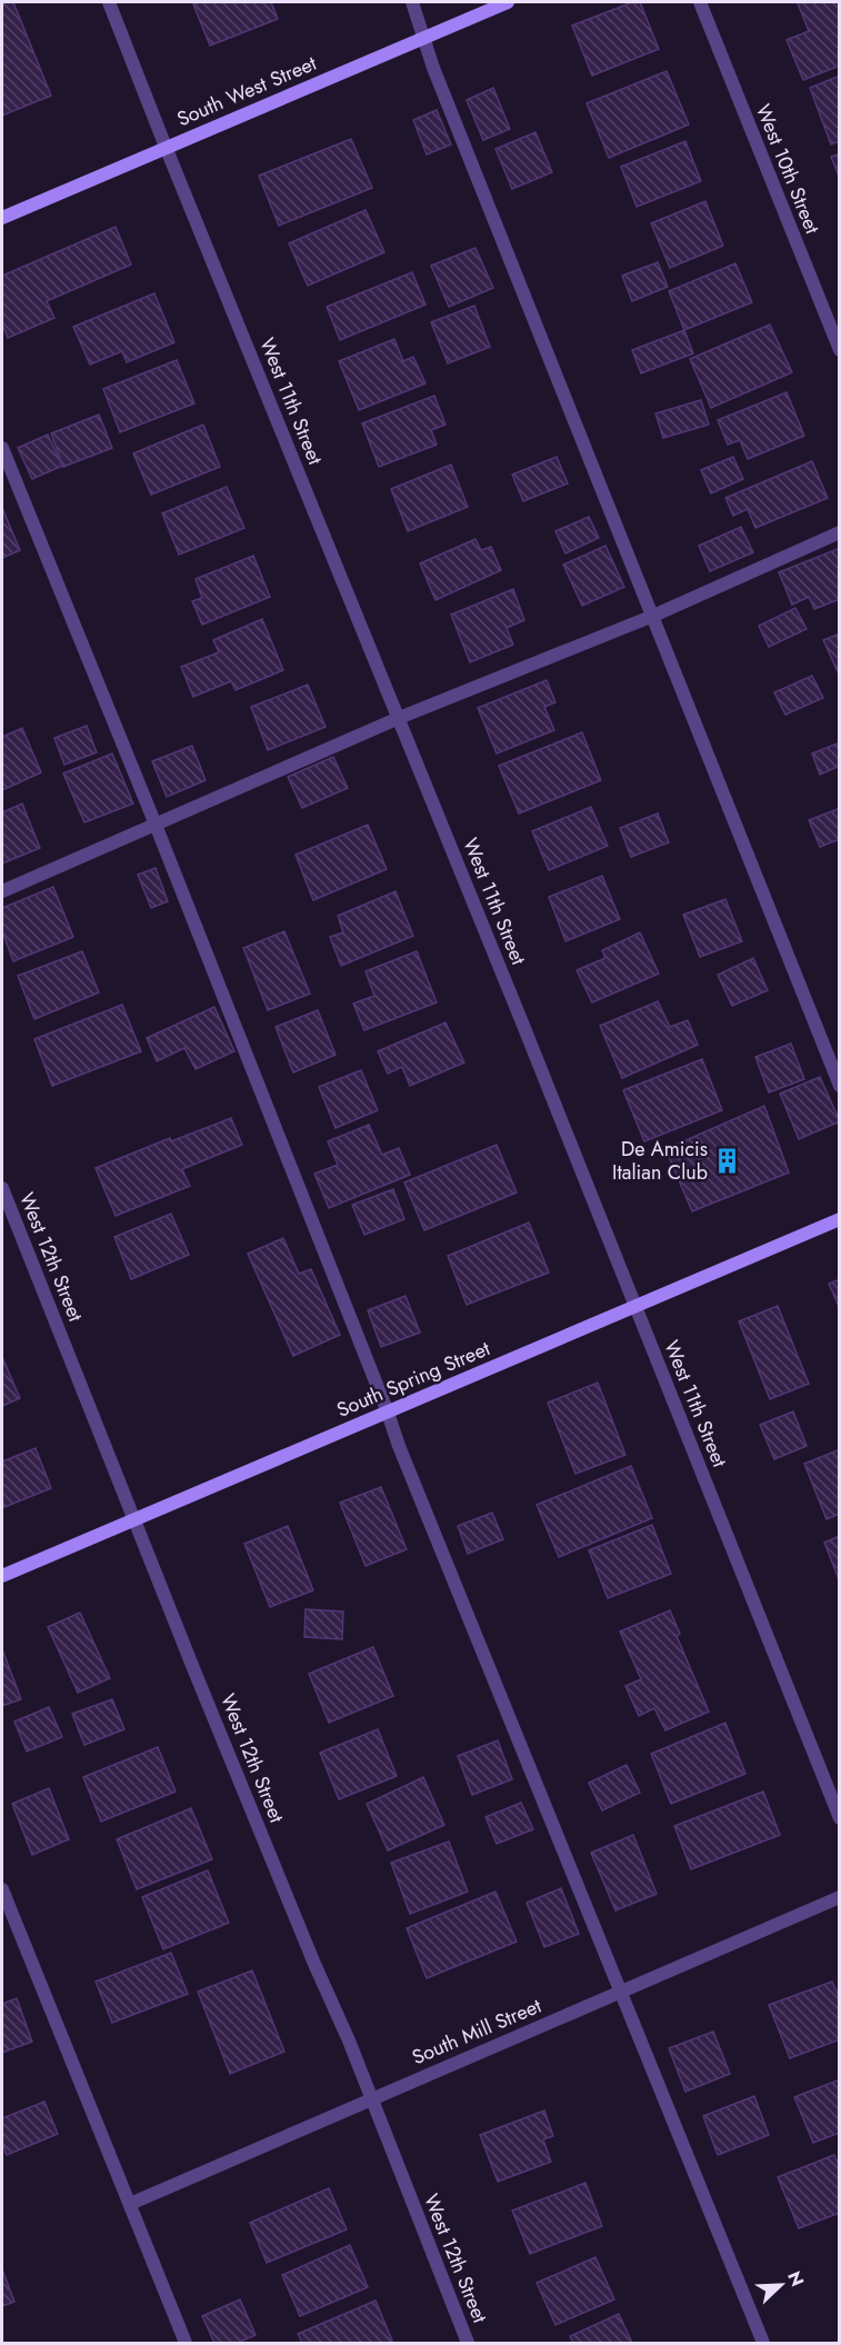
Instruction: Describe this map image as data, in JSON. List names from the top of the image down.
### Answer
{
  "streets": {
    "street": [
      "South West Street",
      "West 10th Street",
      "West 11th Street",
      "West 12th Street",
      "South Spring Street",
      "South Mill Street"
    ]
  },
  "crossings": [
    ["South West Street", "West 11th Street"],
    ["West 11th Street", "South Spring Street"],
    ["West 12th Street", "South Spring Street"],
    ["West 12th Street", "South Mill Street"]
  ],
  "places": {
    "building": ["De Amicis Italian Club"]
  },
  "north": "top right"
}
